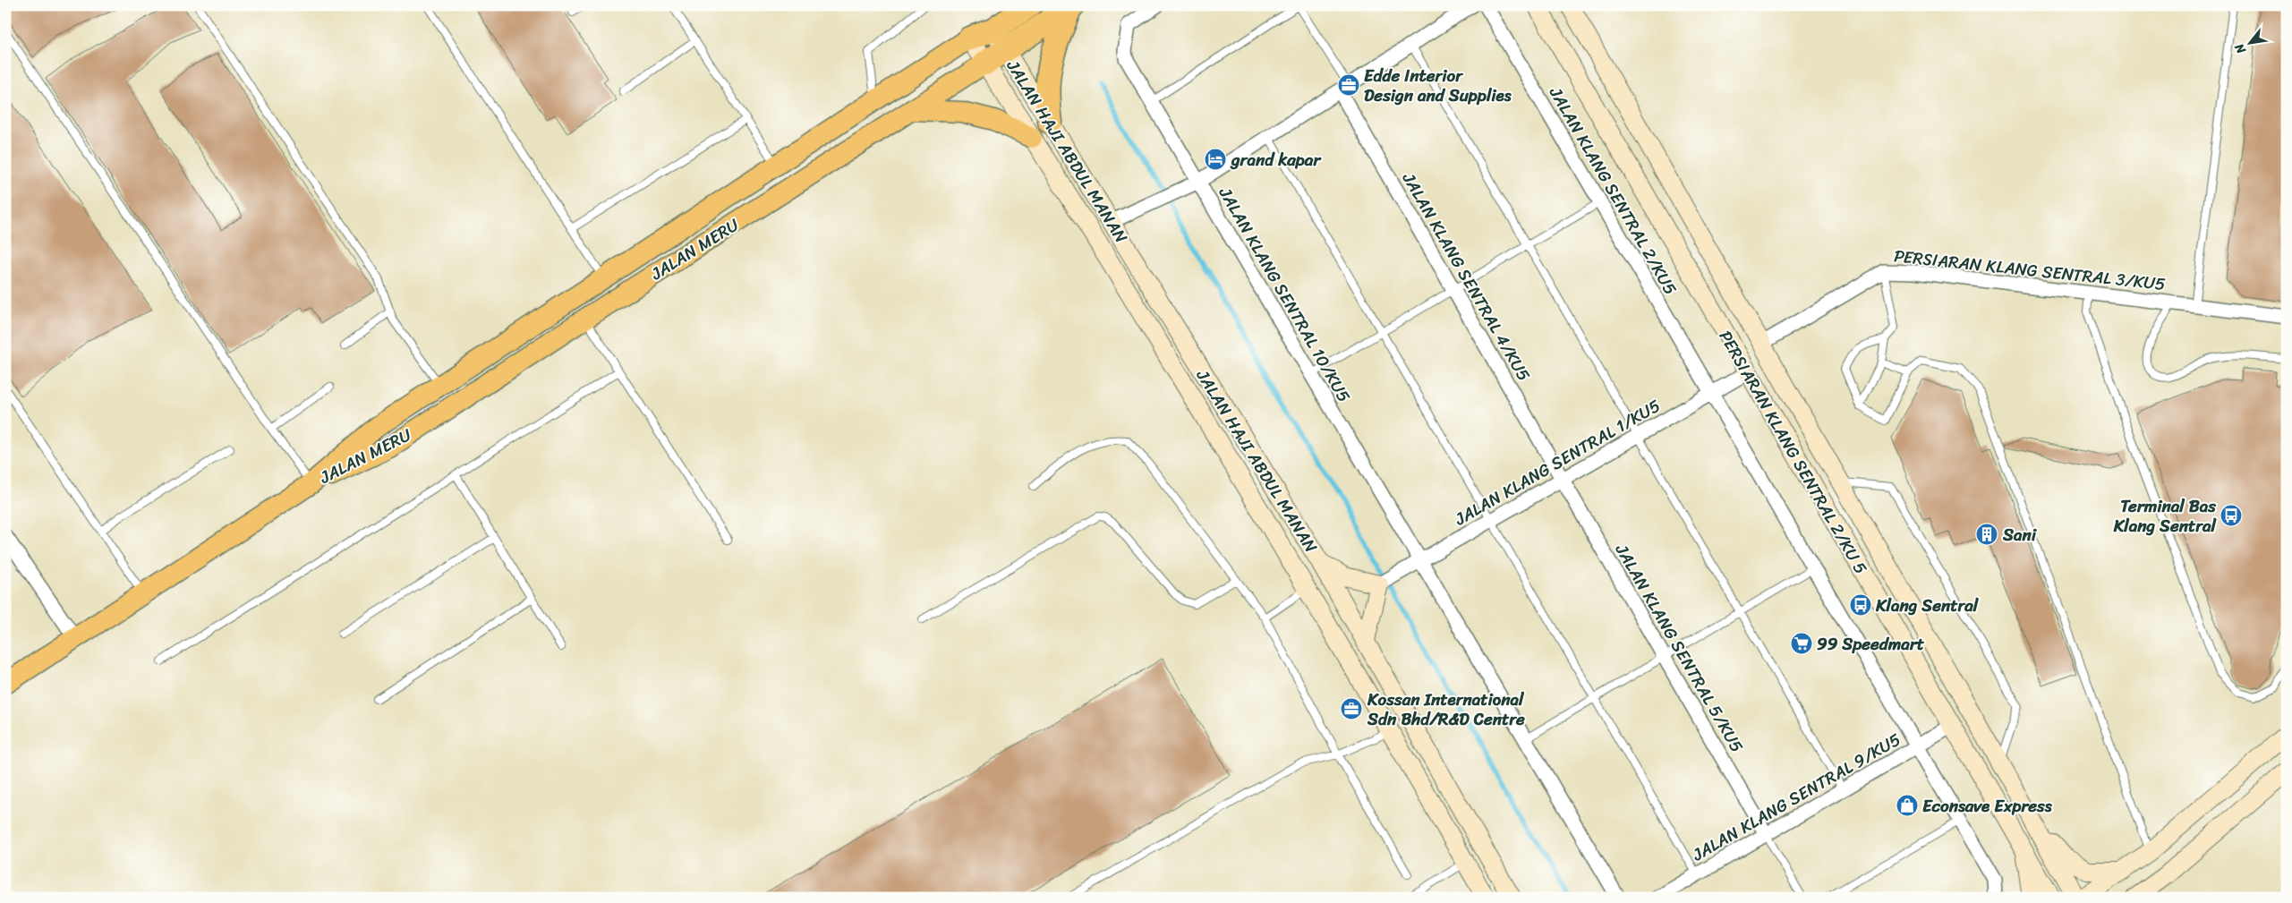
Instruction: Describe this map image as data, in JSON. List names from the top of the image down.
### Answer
{
  "streets": {
    "highway": ["JALAN MERU"],
    "street": [
      "JALAN HAJI ABDUL MANAN",
      "JALAN KLANG SENTRAL 2/KU5",
      "PERSIARAN KLANG SENTRAL 3/KU5",
      "JALAN KLANG SENTRAL 4/KU5",
      "JALAN KLANG SENTRAL 10/KU5",
      "PERSIARAN KLANG SENTRAL 2/KU 5",
      "JALAN KLANG SENTRAL 1/KU5",
      "JALAN KLANG SENTRAL 5/KU5",
      "JALAN KLANG SENTRAL 9/KU5"
    ]
  },
  "crossings": [
    ["JALAN HAJI ABDUL MANAN", "JALAN MERU"],
    ["JALAN KLANG SENTRAL 2/KU5", "JALAN KLANG SENTRAL 1/KU5"],
    ["JALAN KLANG SENTRAL 2/KU5", "JALAN KLANG SENTRAL 9/KU5"],
    ["PERSIARAN KLANG SENTRAL 3/KU5", "PERSIARAN KLANG SENTRAL 2/KU 5"],
    ["JALAN KLANG SENTRAL 4/KU5", "JALAN KLANG SENTRAL 1/KU5"],
    ["JALAN KLANG SENTRAL 4/KU5", "JALAN KLANG SENTRAL 5/KU5"],
    ["JALAN KLANG SENTRAL 10/KU5", "JALAN KLANG SENTRAL 1/KU5"],
    ["PERSIARAN KLANG SENTRAL 2/KU 5", "JALAN KLANG SENTRAL 1/KU5"],
    ["PERSIARAN KLANG SENTRAL 2/KU 5", "JALAN KLANG SENTRAL 9/KU5"],
    ["JALAN KLANG SENTRAL 1/KU5", "JALAN KLANG SENTRAL 5/KU5"],
    ["JALAN KLANG SENTRAL 5/KU5", "JALAN KLANG SENTRAL 9/KU5"]
  ],
  "places": {
    "office": ["Edde Interior Design and Supplies", "Kossan International Sdn Bhd/R&D Centre"],
    "hotel": ["grand kapar"],
    "bus stop": ["Terminal Bas Klang Sentral", "Klang Sentral"],
    "building": ["Sani"],
    "supermarket": ["99 Speedmart"],
    "shop": ["Econsave Express"]
  },
  "north": "bottom left"
}
